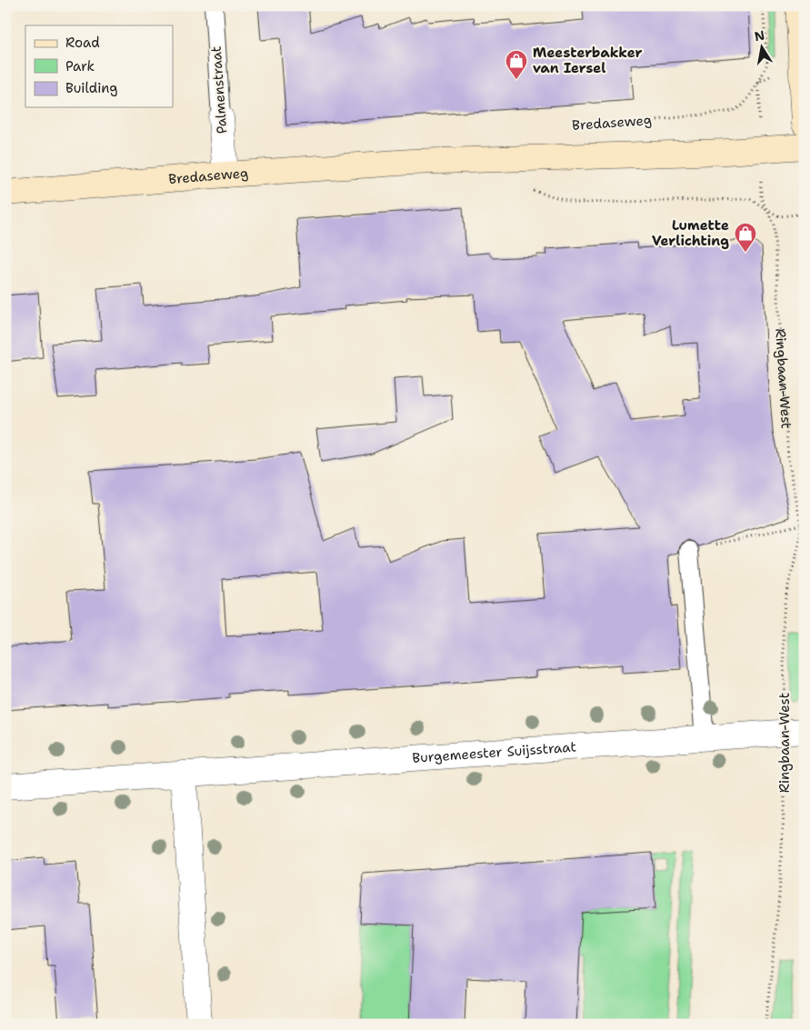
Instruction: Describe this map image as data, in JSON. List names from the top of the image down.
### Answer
{
  "streets": {
    "street": ["Palmenstraat", "Bredaseweg", "Burgemeester Suijsstraat"],
    "path": ["Ringbaan-West"]
  },
  "crossings": [
    ["Palmenstraat", "Bredaseweg"],
    ["Bredaseweg", "Ringbaan-West"],
    ["Ringbaan-West", "Burgemeester Suijsstraat"]
  ],
  "places": {
    "shop": ["Meesterbakker van Iersel", "Lumette Verlichting"]
  },
  "legend": ["Road", "Park", "Building"],
  "north": "top"
}
